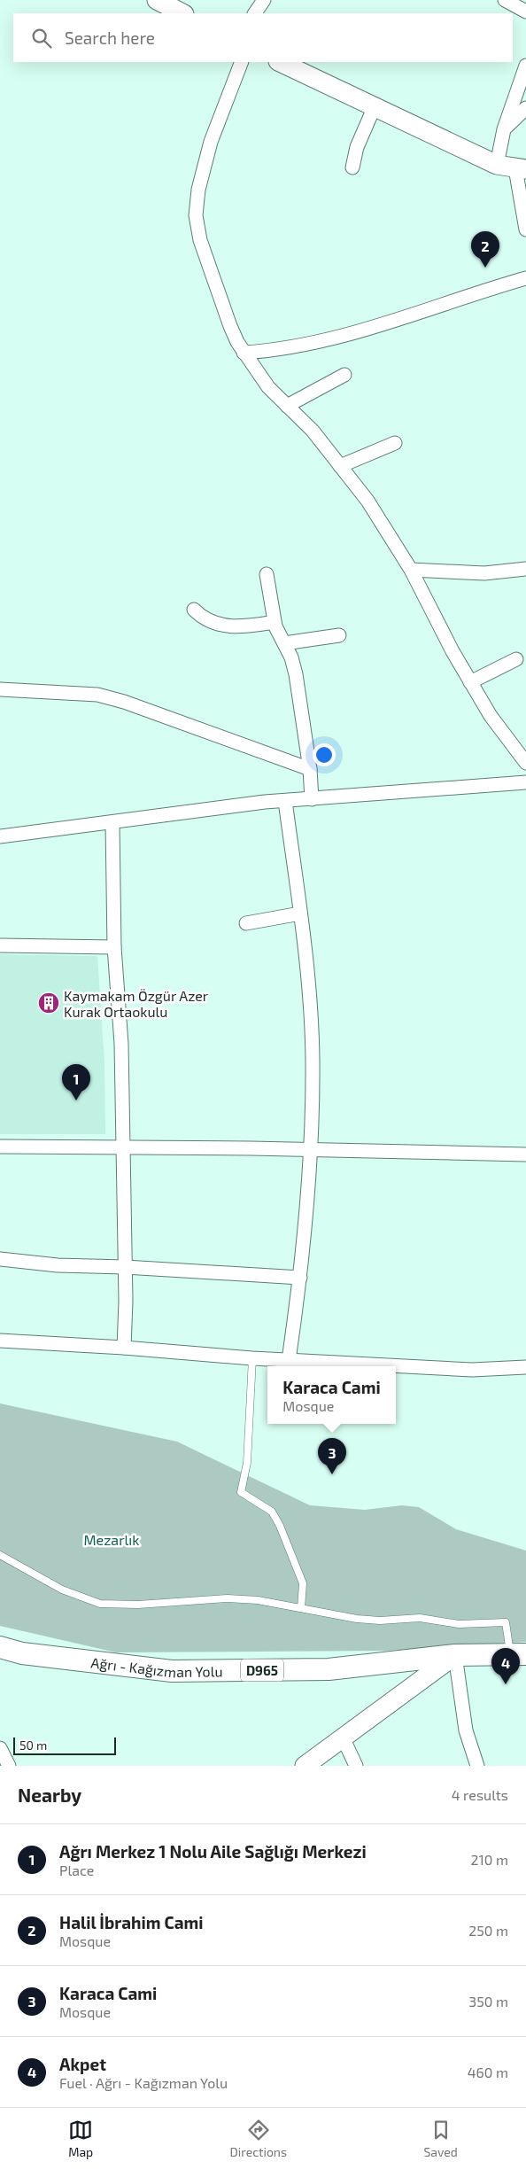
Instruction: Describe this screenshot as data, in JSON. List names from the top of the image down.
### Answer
{
  "streets": {
    "main road": ["Ağrı - Kağızman Yolu", "D965"]
  },
  "parks": ["Mezarlık"],
  "places": {
    "building": ["Kaymakam Özgür Azer Kurak Ortaokulu"]
  },
  "scale_bar": "50 m",
  "page": {
    "search": "Search here",
    "pins": [
      "2",
      "1",
      "3",
      "4"
    ],
    "popup": ["Karaca Cami", "Mosque"],
    "scale": "50 m",
    "heading": ["Nearby", "4 results"],
    "list": [
      {
        "mark": "1",
        "name": "Ağrı Merkez 1 Nolu Aile Sağlığı Merkezi",
        "note": "Place",
        "value": "210 m"
      },
      {
        "mark": "2",
        "name": "Halil İbrahim Cami",
        "note": "Mosque",
        "value": "250 m"
      },
      {
        "mark": "3",
        "name": "Karaca Cami",
        "note": "Mosque",
        "value": "350 m"
      },
      {
        "mark": "4",
        "name": "Akpet",
        "note": "Fuel · Ağrı - Kağızman Yolu",
        "value": "460 m"
      }
    ],
    "nav": ["Map", "Directions", "Saved"]
  }
}
